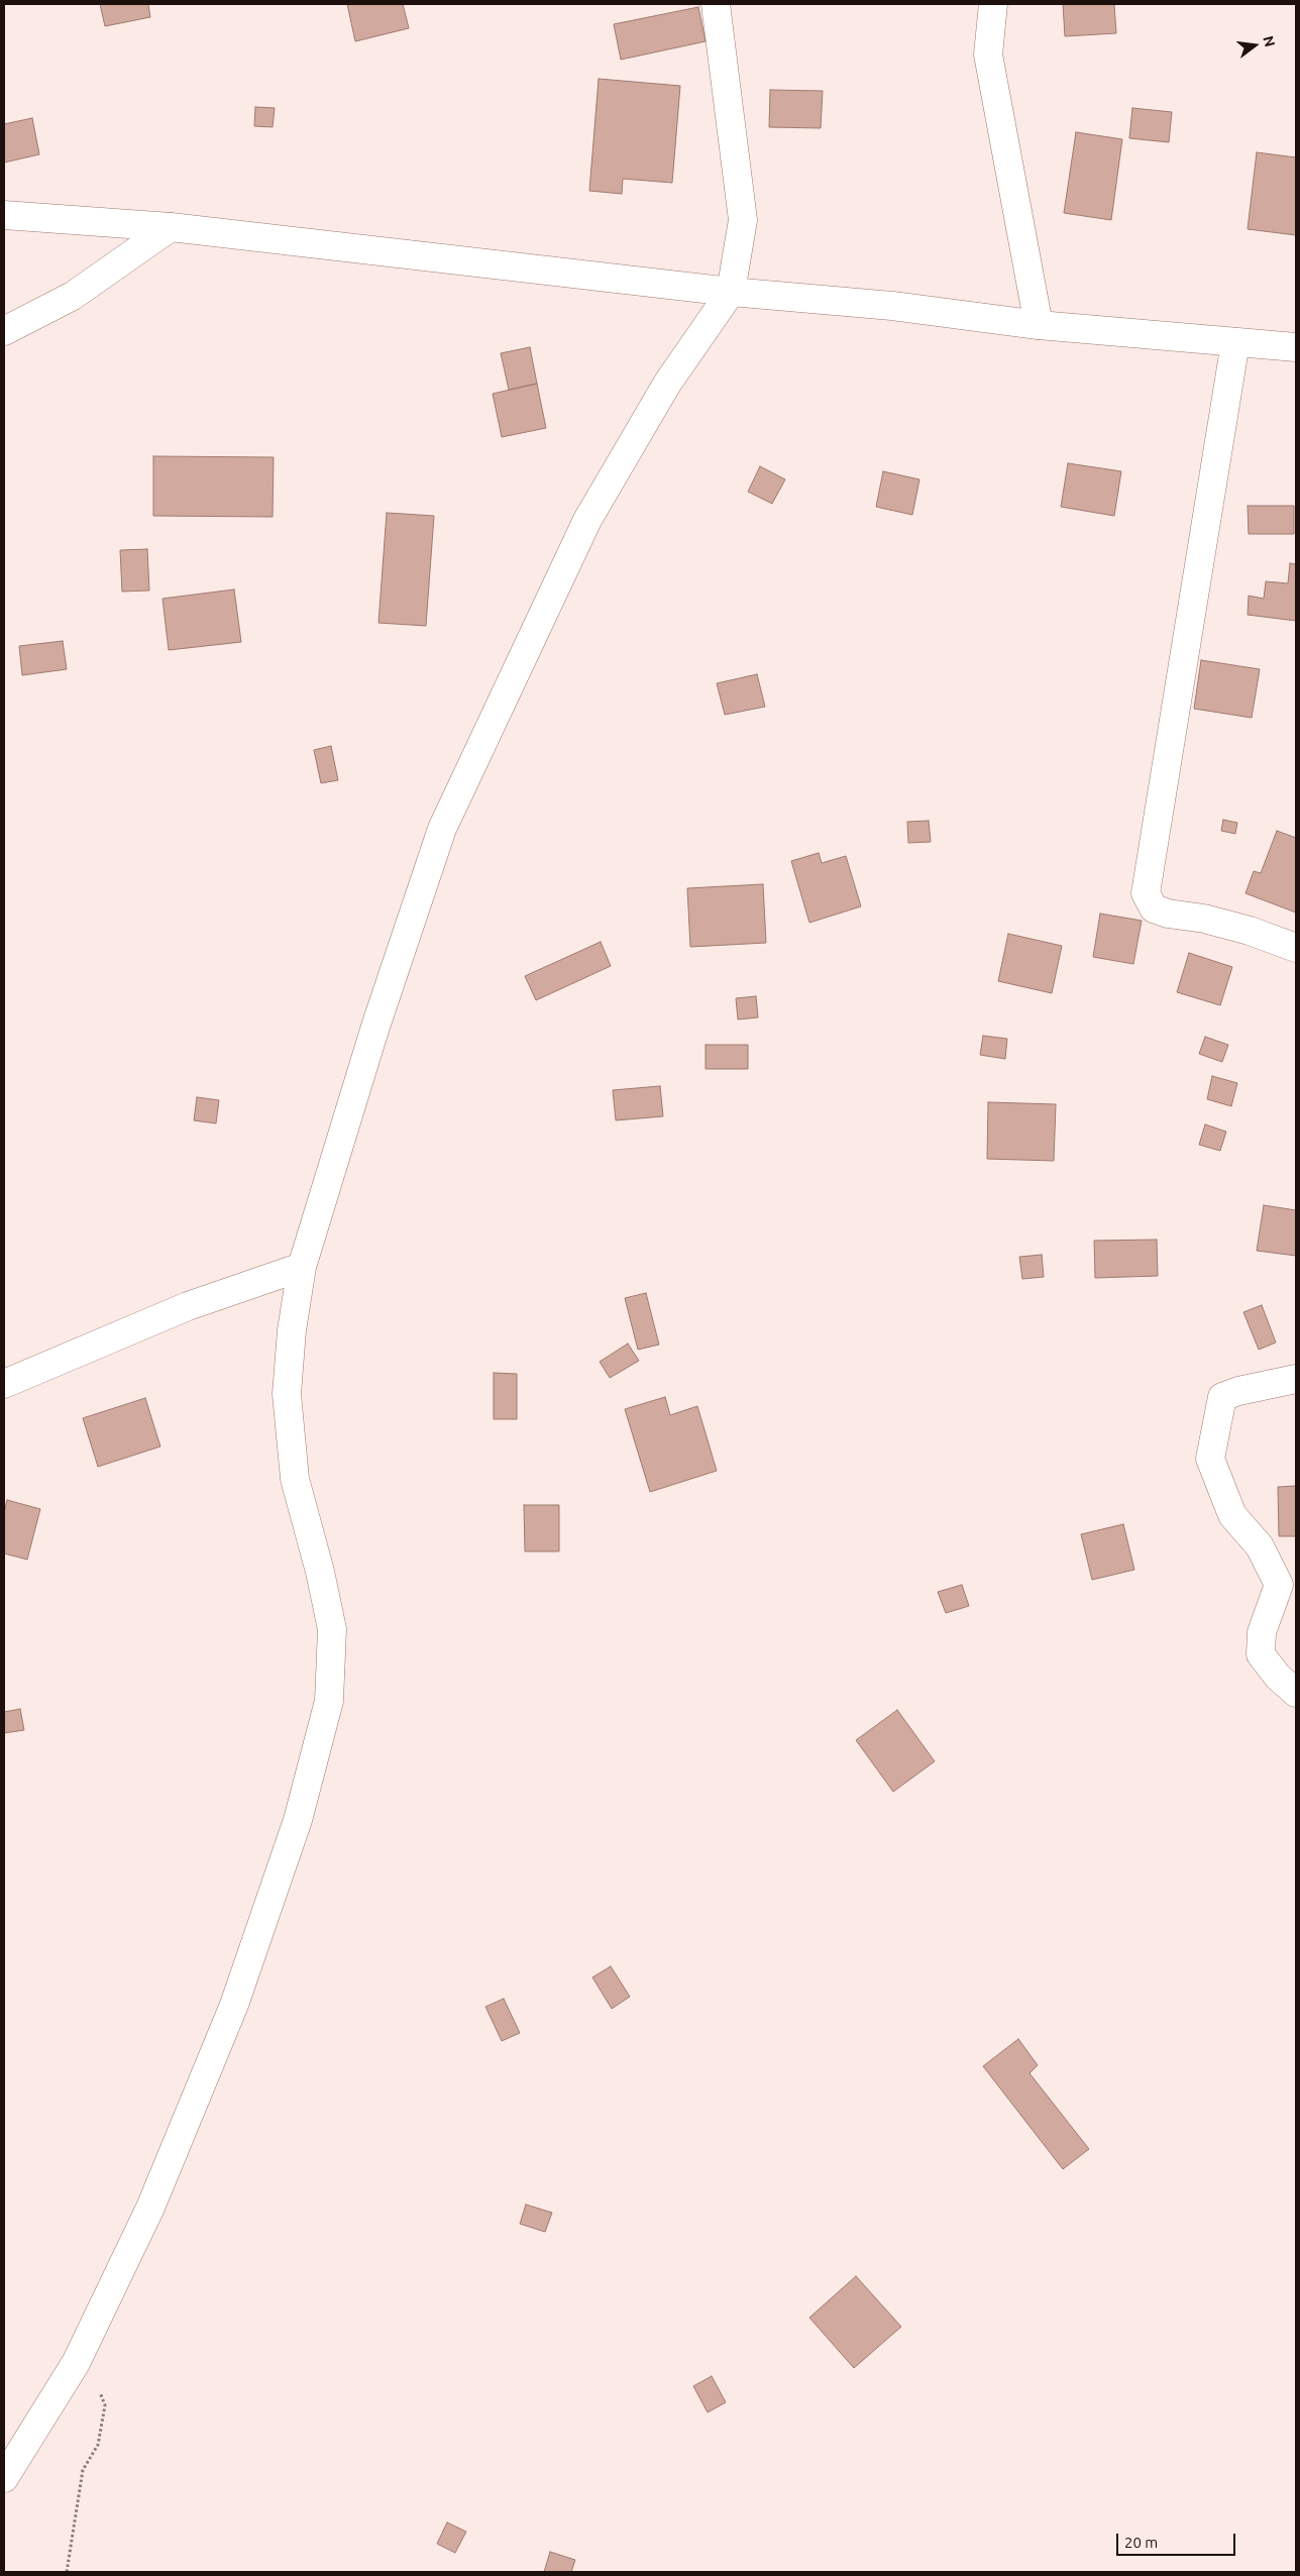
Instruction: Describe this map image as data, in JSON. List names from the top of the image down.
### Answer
{
  "scale_bar": "20 m",
  "north": "right"
}
